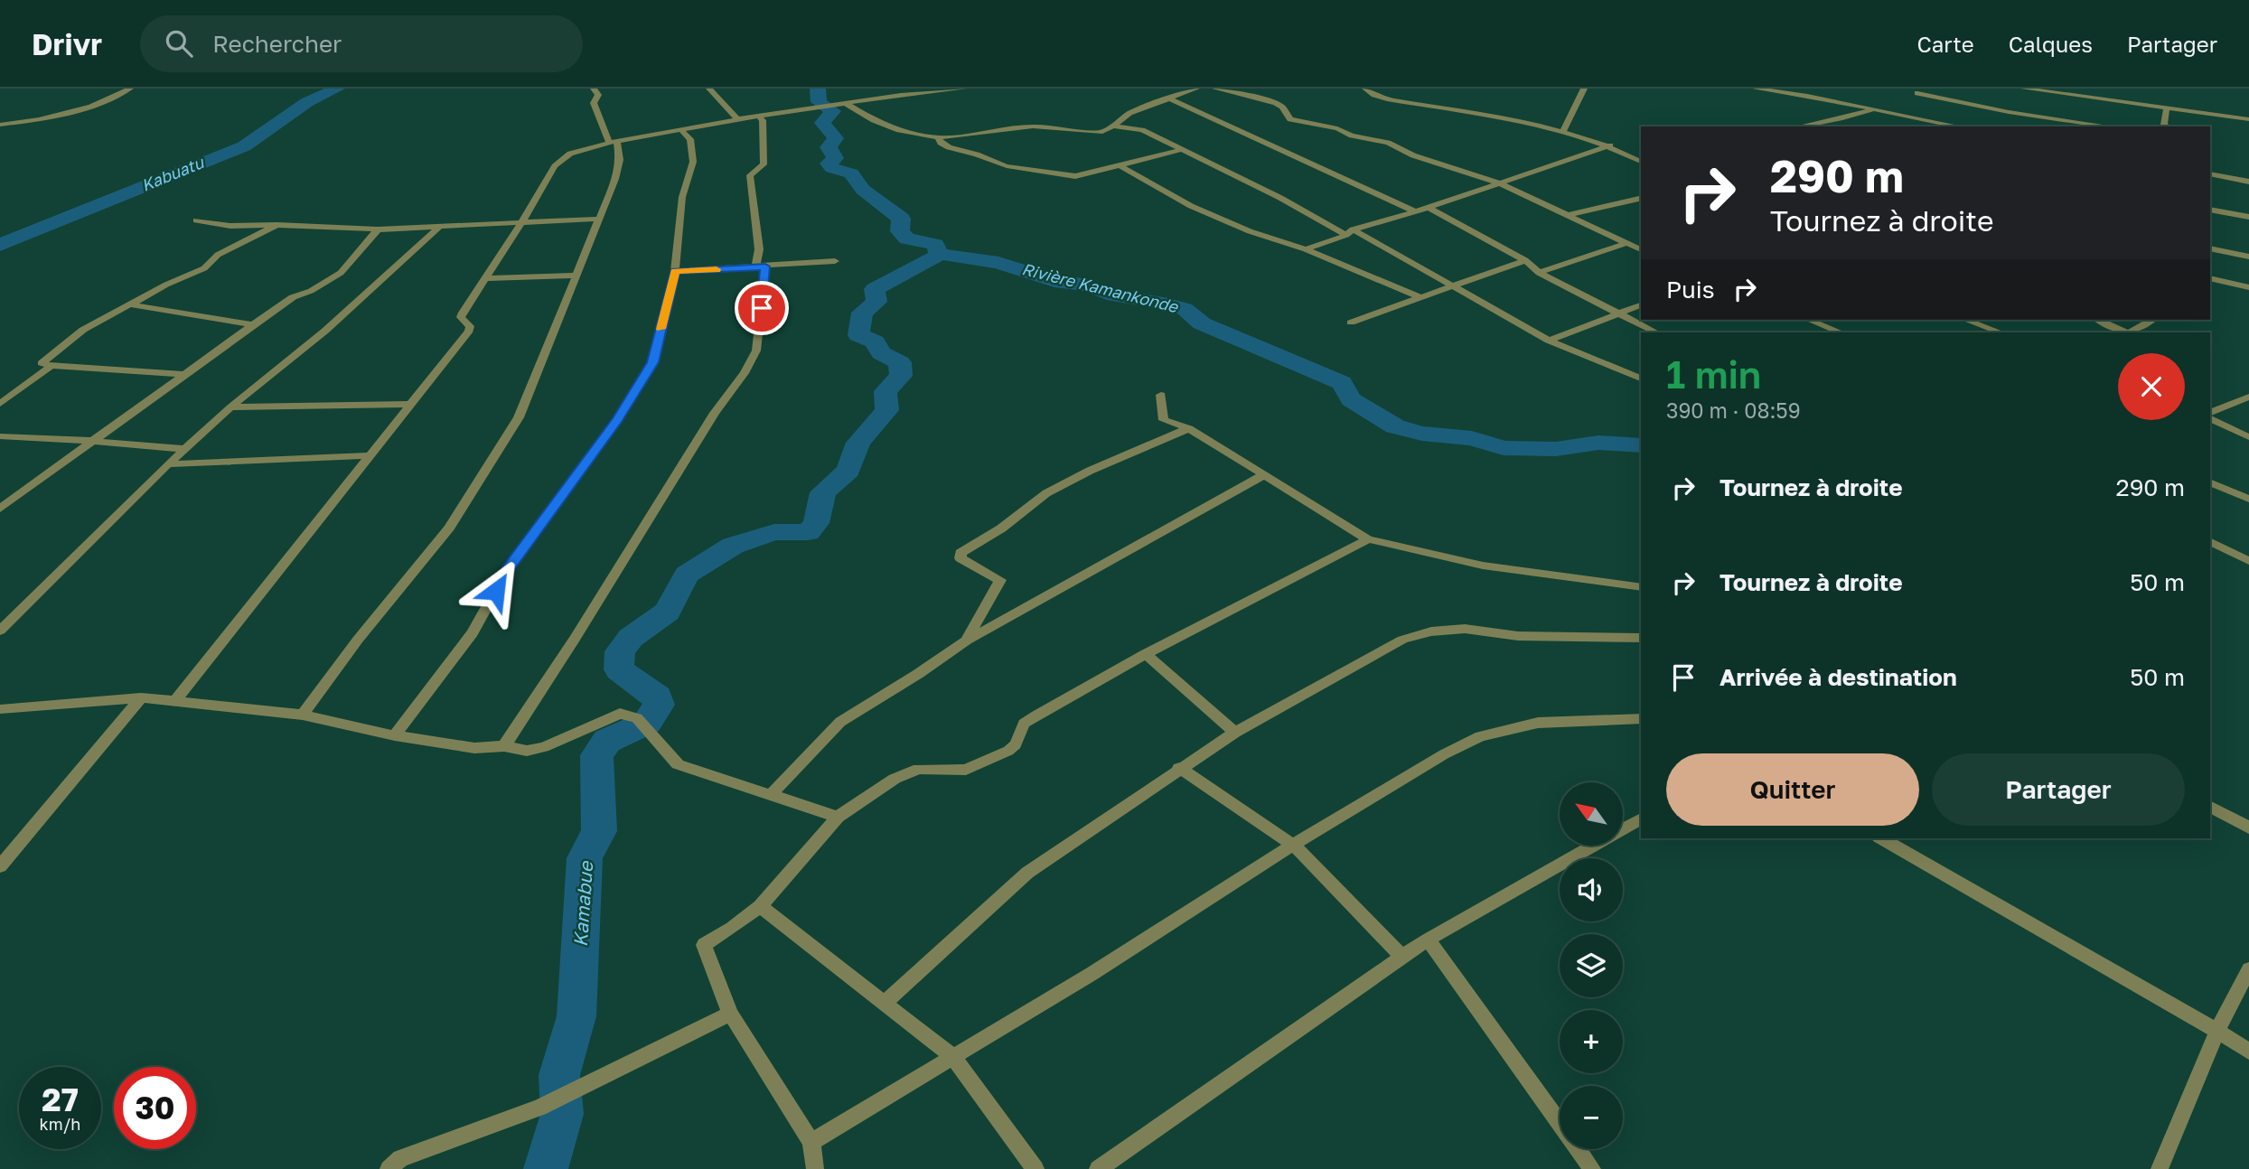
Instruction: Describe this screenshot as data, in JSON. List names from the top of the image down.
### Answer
{
  "water": ["Kabuatu", "Rivière Kamankonde", "Kamabue"],
  "north": "top left",
  "page": {
    "header": "Drivr",
    "search": "Rechercher",
    "nav": ["Carte", "Calques", "Partager"],
    "turn": ["290 m", "Tournez à droite"],
    "then": "Puis",
    "heading": ["1 min", "390 m · 08:59"],
    "list": [
      {
        "name": "Tournez à droite",
        "value": "290 m"
      },
      {
        "name": "Tournez à droite",
        "value": "50 m"
      },
      {
        "name": "Arrivée à destination",
        "value": "50 m"
      }
    ],
    "buttons": ["Quitter", "Partager"],
    "map_buttons": ["+", "−"],
    "speed": "27 km/h",
    "limit": "30"
  }
}
